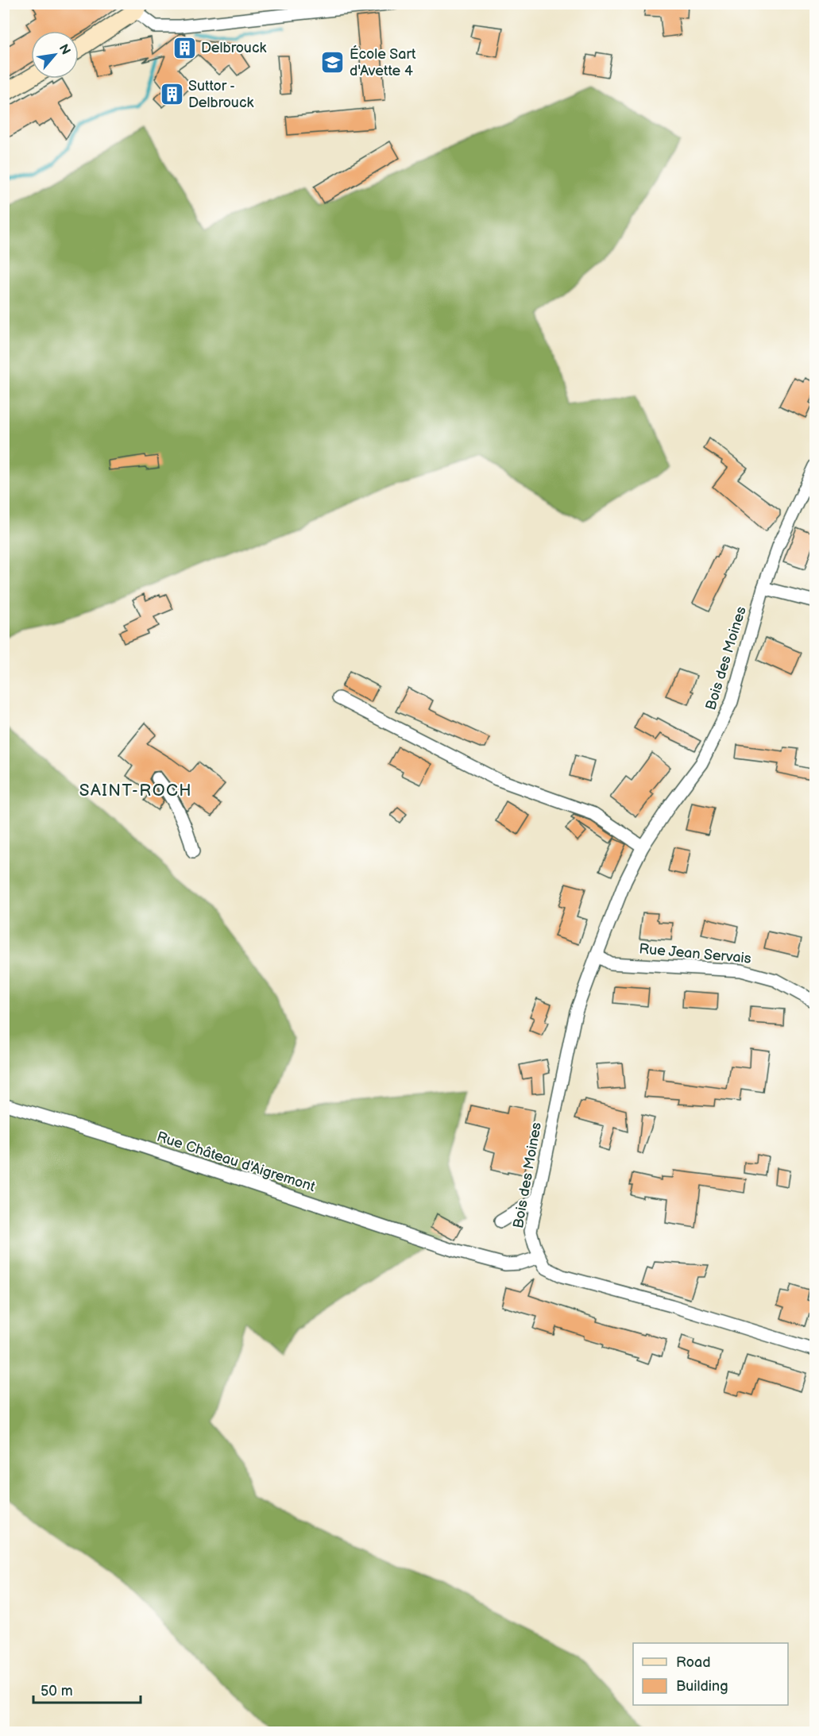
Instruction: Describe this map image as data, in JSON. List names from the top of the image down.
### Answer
{
  "streets": {
    "street": ["Bois des Moines", "Rue Jean Servais", "Rue Château d'Aigremont"]
  },
  "crossings": [
    ["Bois des Moines", "Rue Jean Servais"],
    ["Bois des Moines", "Rue Château d'Aigremont"]
  ],
  "districts": ["SAINT-ROCH"],
  "places": {
    "building": ["Delbrouck", "Suttor - Delbrouck"],
    "school or university": ["École Sart d'Avette 4"]
  },
  "legend": ["Road", "Building"],
  "scale_bar": "50 m",
  "north": "top right"
}
